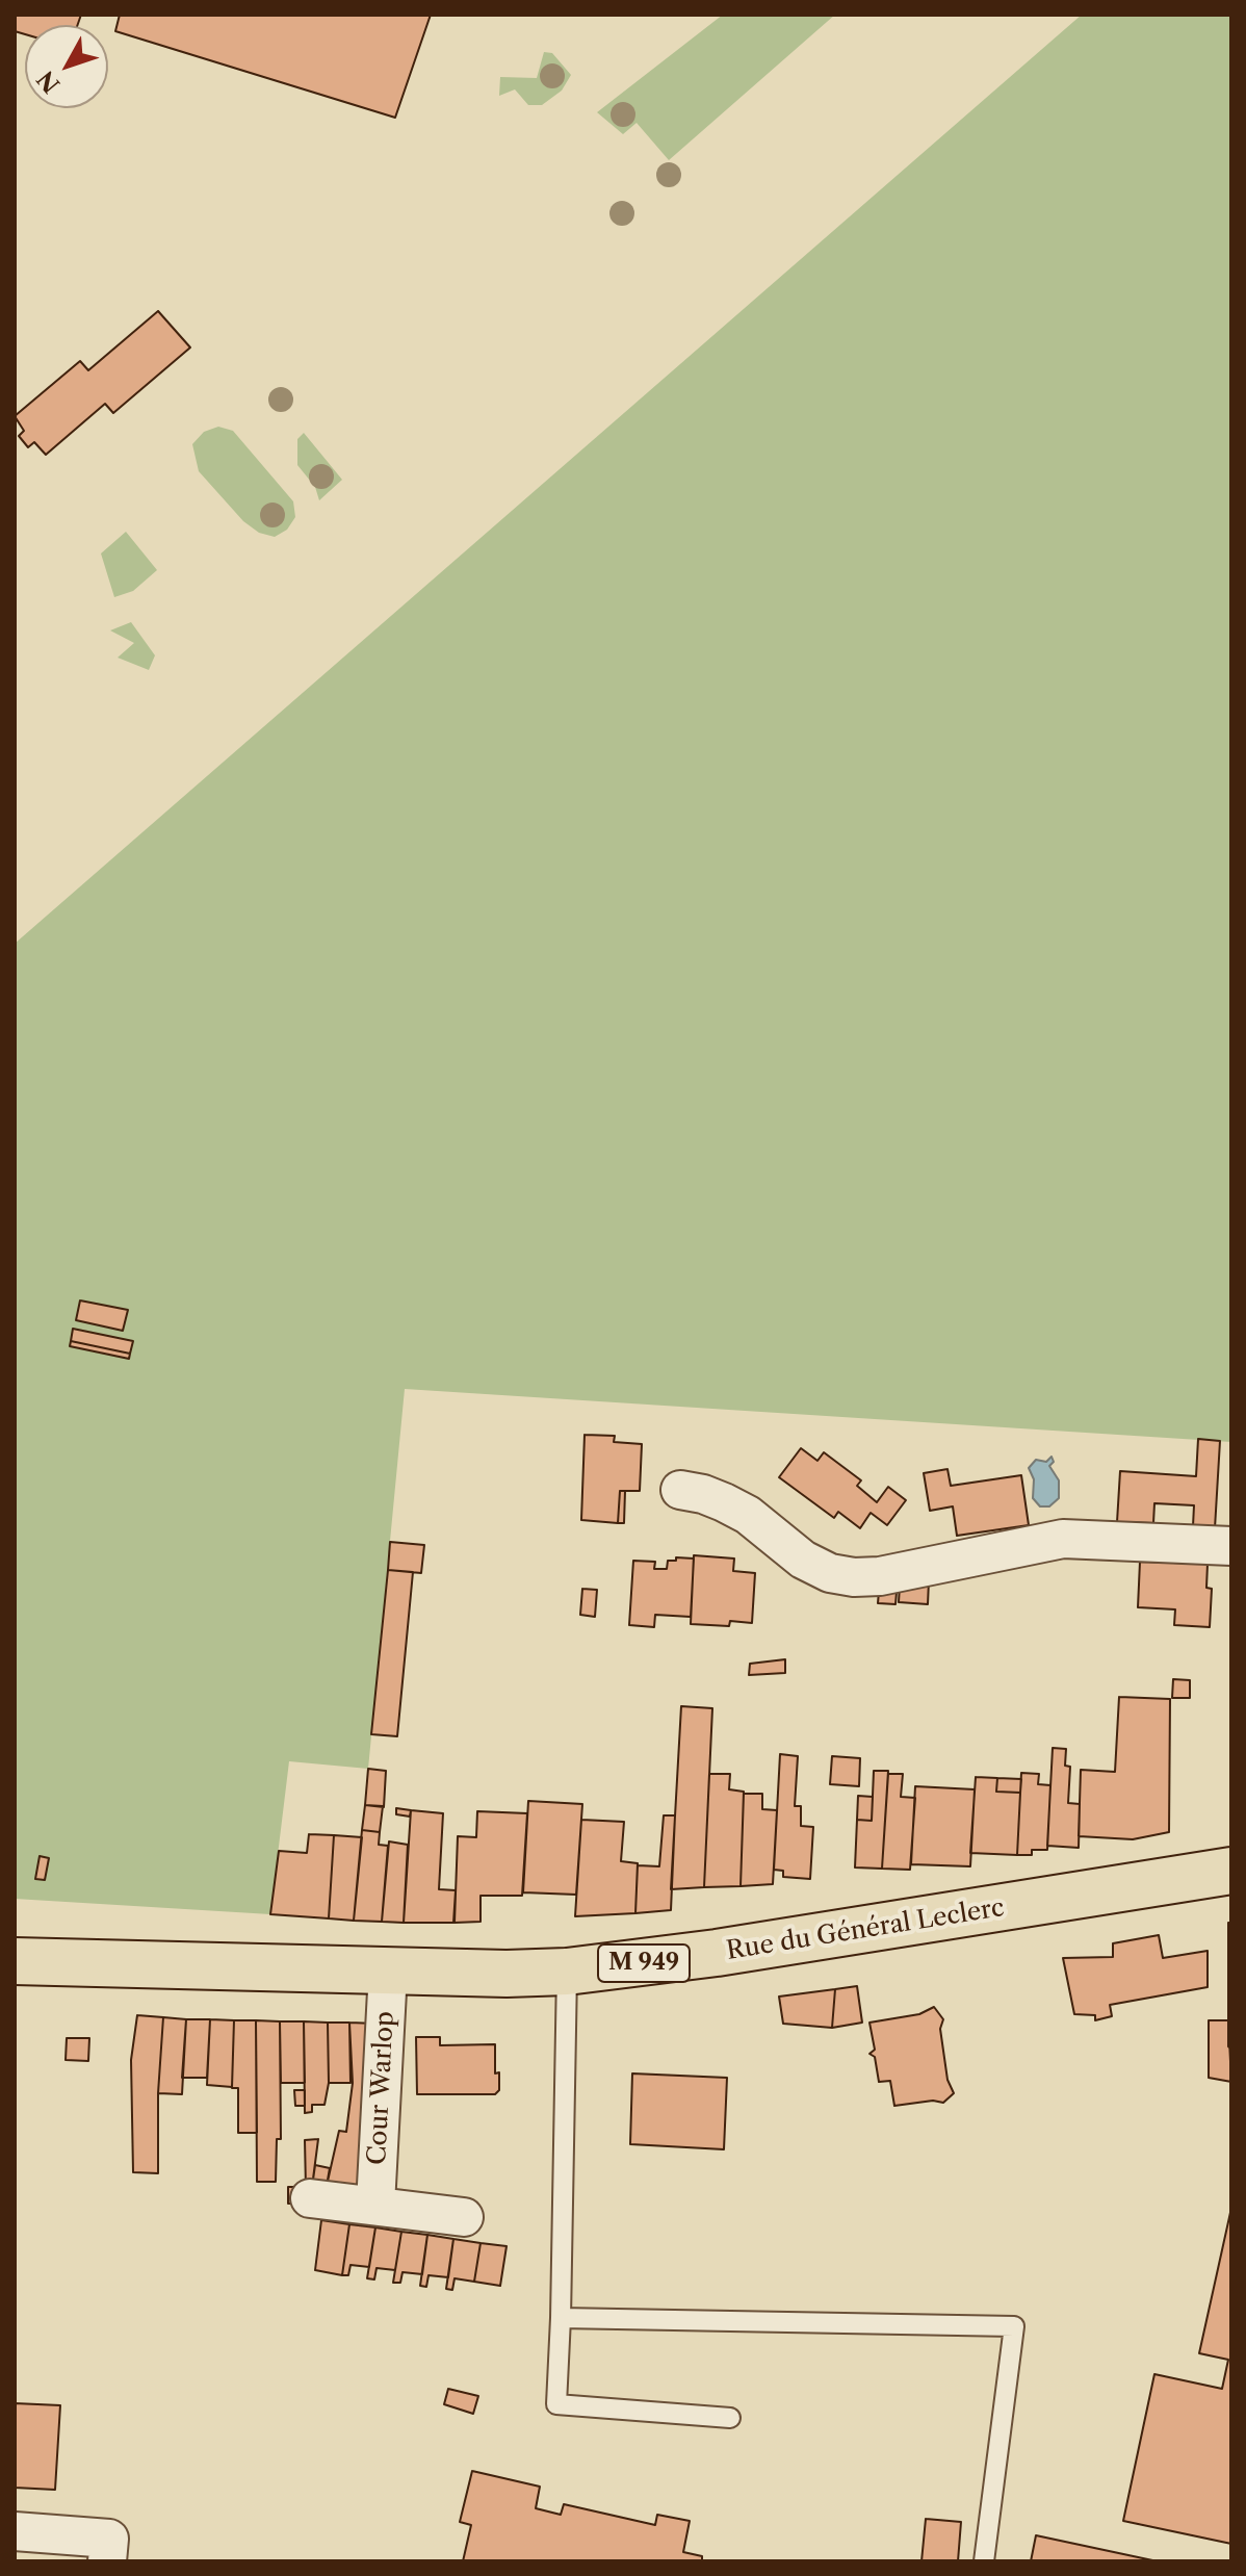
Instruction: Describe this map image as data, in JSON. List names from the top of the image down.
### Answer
{
  "streets": {
    "main road": ["Rue du Général Leclerc", "M 949"],
    "street": ["Cour Warlop"]
  },
  "crossings": [
    ["Rue du Général Leclerc", "Cour Warlop"]
  ],
  "north": "bottom left"
}
